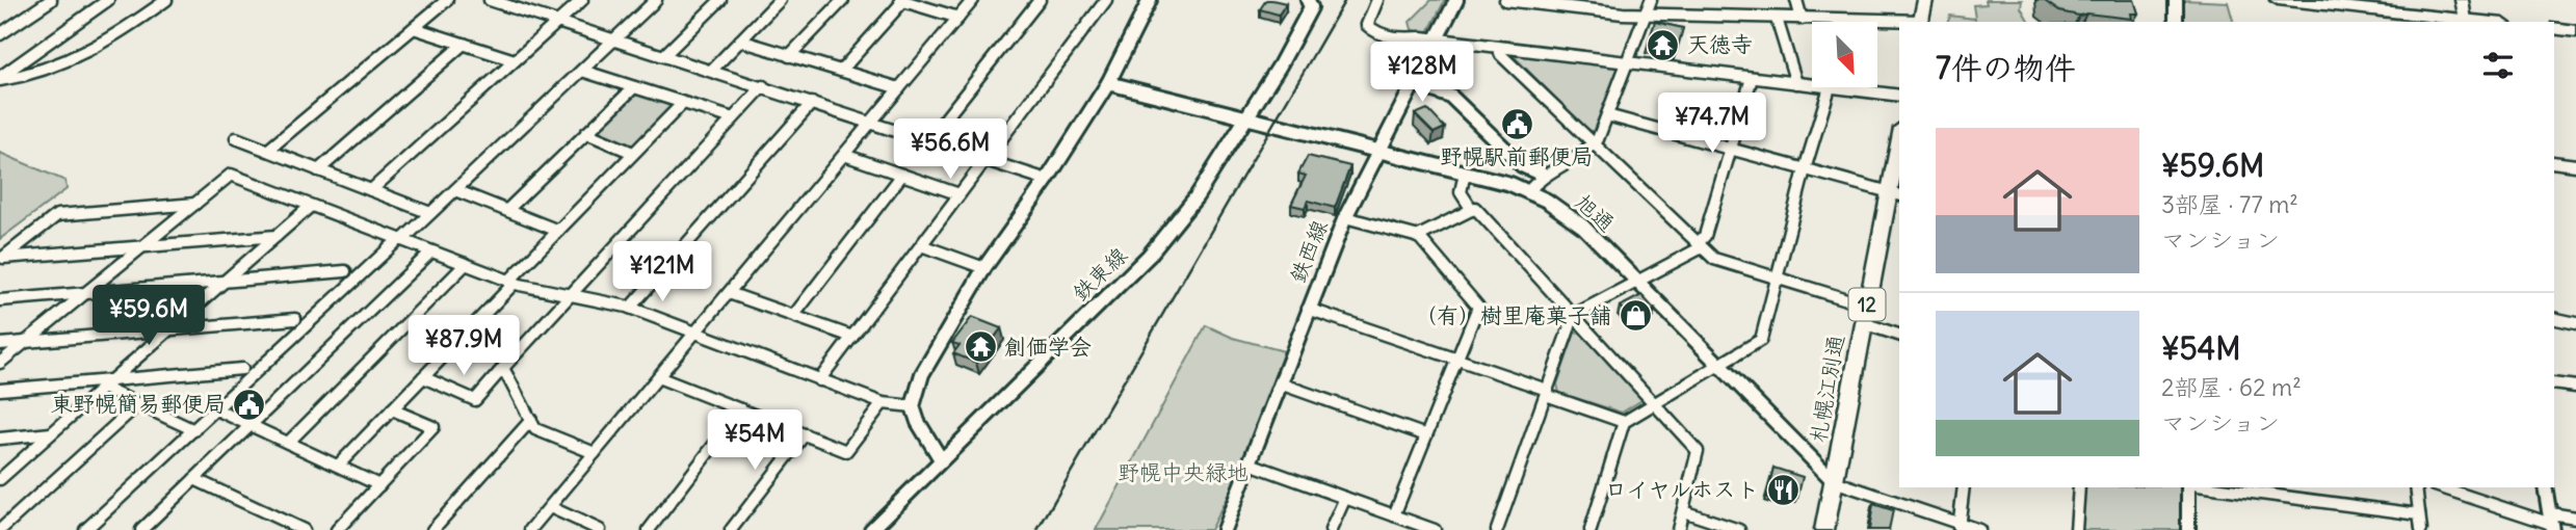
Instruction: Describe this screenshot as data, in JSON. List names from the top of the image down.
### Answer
{
  "streets": {
    "main road": ["12", "札幌江別通"],
    "street": ["旭通", "鉄西線", "鉄東線"]
  },
  "crossings": [
    ["旭通", "鉄西線"],
    ["旭通", "鉄東線"],
    ["旭通", "札幌江別通"]
  ],
  "parks": ["野幌中央緑地"],
  "places": {
    "temple": ["天徳寺", "創価学会"],
    "public building": ["野幌駅前郵便局", "東野幌簡易郵便局"],
    "shop": ["（有）樹里庵菓子舗"],
    "restaurant": ["ロイヤルホスト"]
  },
  "north": "bottom right",
  "page": {
    "heading": "7件の物件",
    "price": [
      "¥128M",
      "¥74.7M",
      "¥56.6M",
      "¥121M",
      "¥59.6M",
      "¥87.9M",
      "¥54M"
    ],
    "list": [
      {
        "name": "¥59.6M",
        "note": "3部屋 · 77 m² · マンション"
      },
      {
        "name": "¥54M",
        "note": "2部屋 · 62 m² · マンション"
      }
    ]
  }
}
